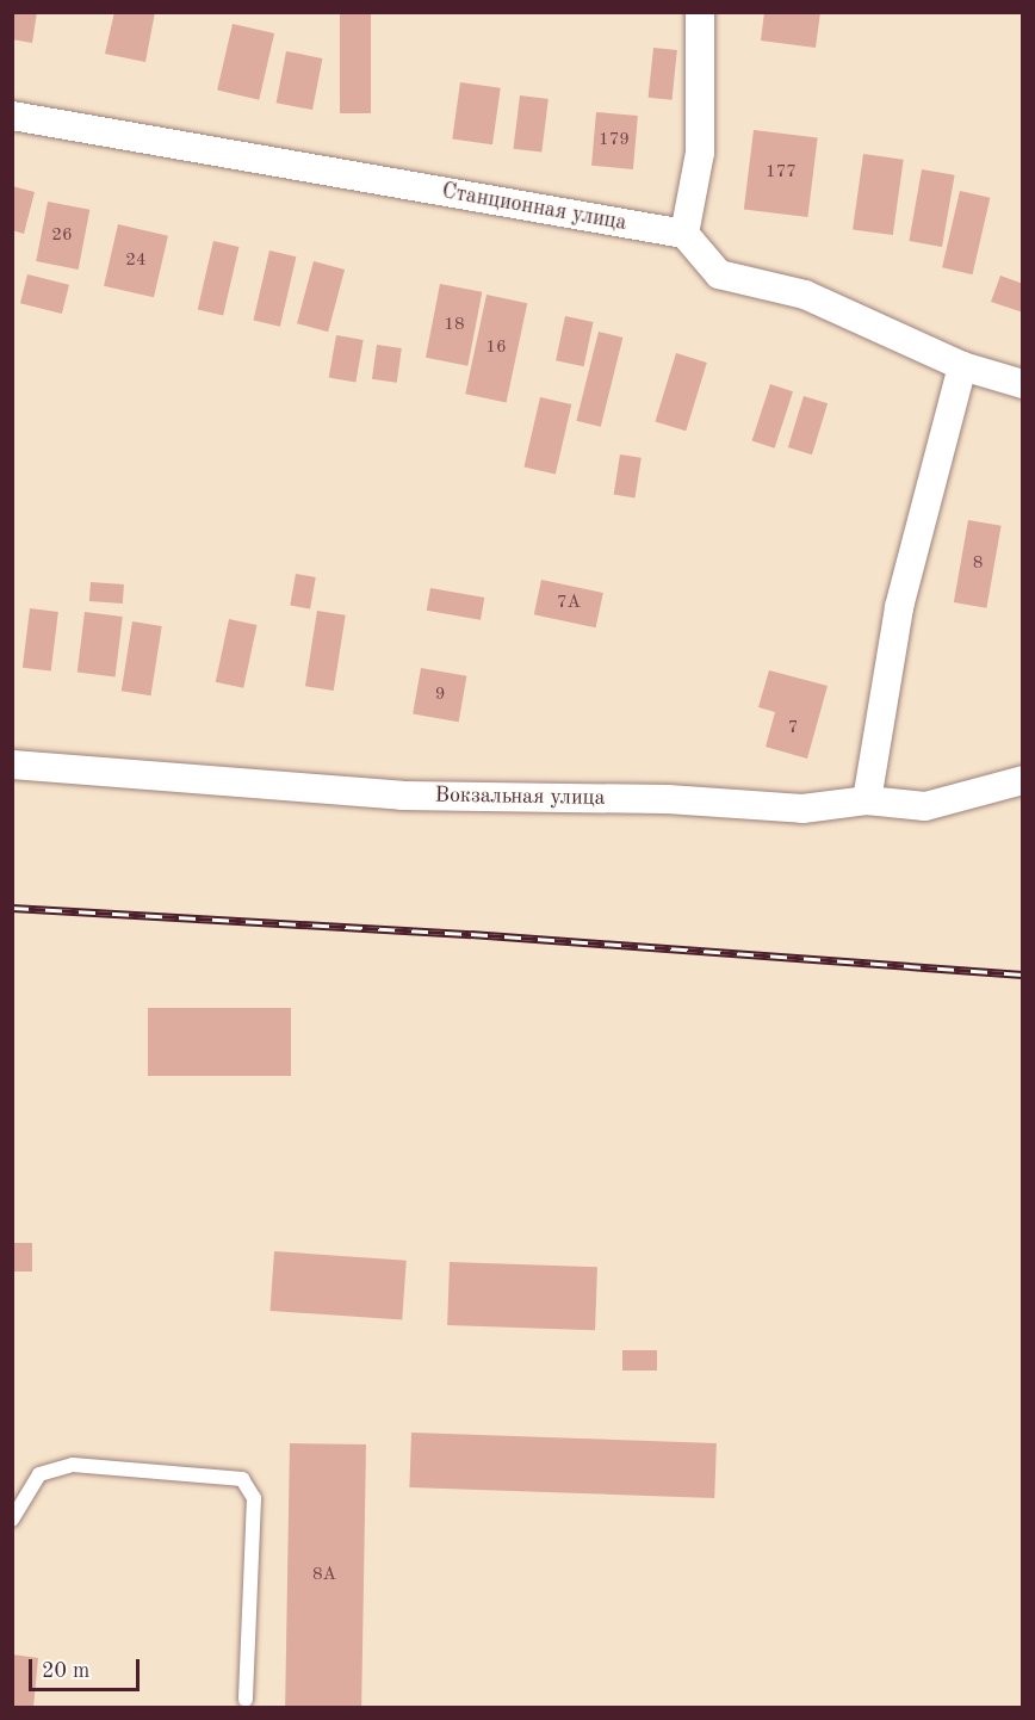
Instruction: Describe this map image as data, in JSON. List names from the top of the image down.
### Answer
{
  "streets": {
    "street": ["Станционная улица", "Вокзальная улица"]
  },
  "house_numbers": [
    "179",
    "177",
    "26",
    "24",
    "18",
    "16",
    "8",
    "7А",
    "9",
    "7",
    "8А"
  ],
  "scale_bar": "20 m"
}
